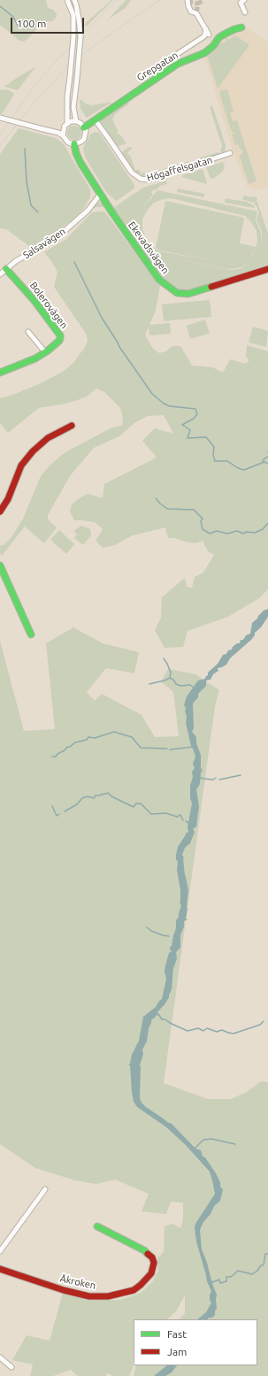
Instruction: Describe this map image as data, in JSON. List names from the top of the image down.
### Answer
{
  "streets": {
    "street": [
      "Grepgatan",
      "Högaffelsgatan",
      "Salsavägen",
      "Ekevadsvägen",
      "Bolerovägen",
      "Åkroken"
    ]
  },
  "crossings": [
    ["Grepgatan", "Högaffelsgatan"],
    ["Grepgatan", "Ekevadsvägen"],
    ["Salsavägen", "Ekevadsvägen"],
    ["Salsavägen", "Bolerovägen"]
  ],
  "legend": ["Fast", "Jam"],
  "scale_bar": "100 m"
}
